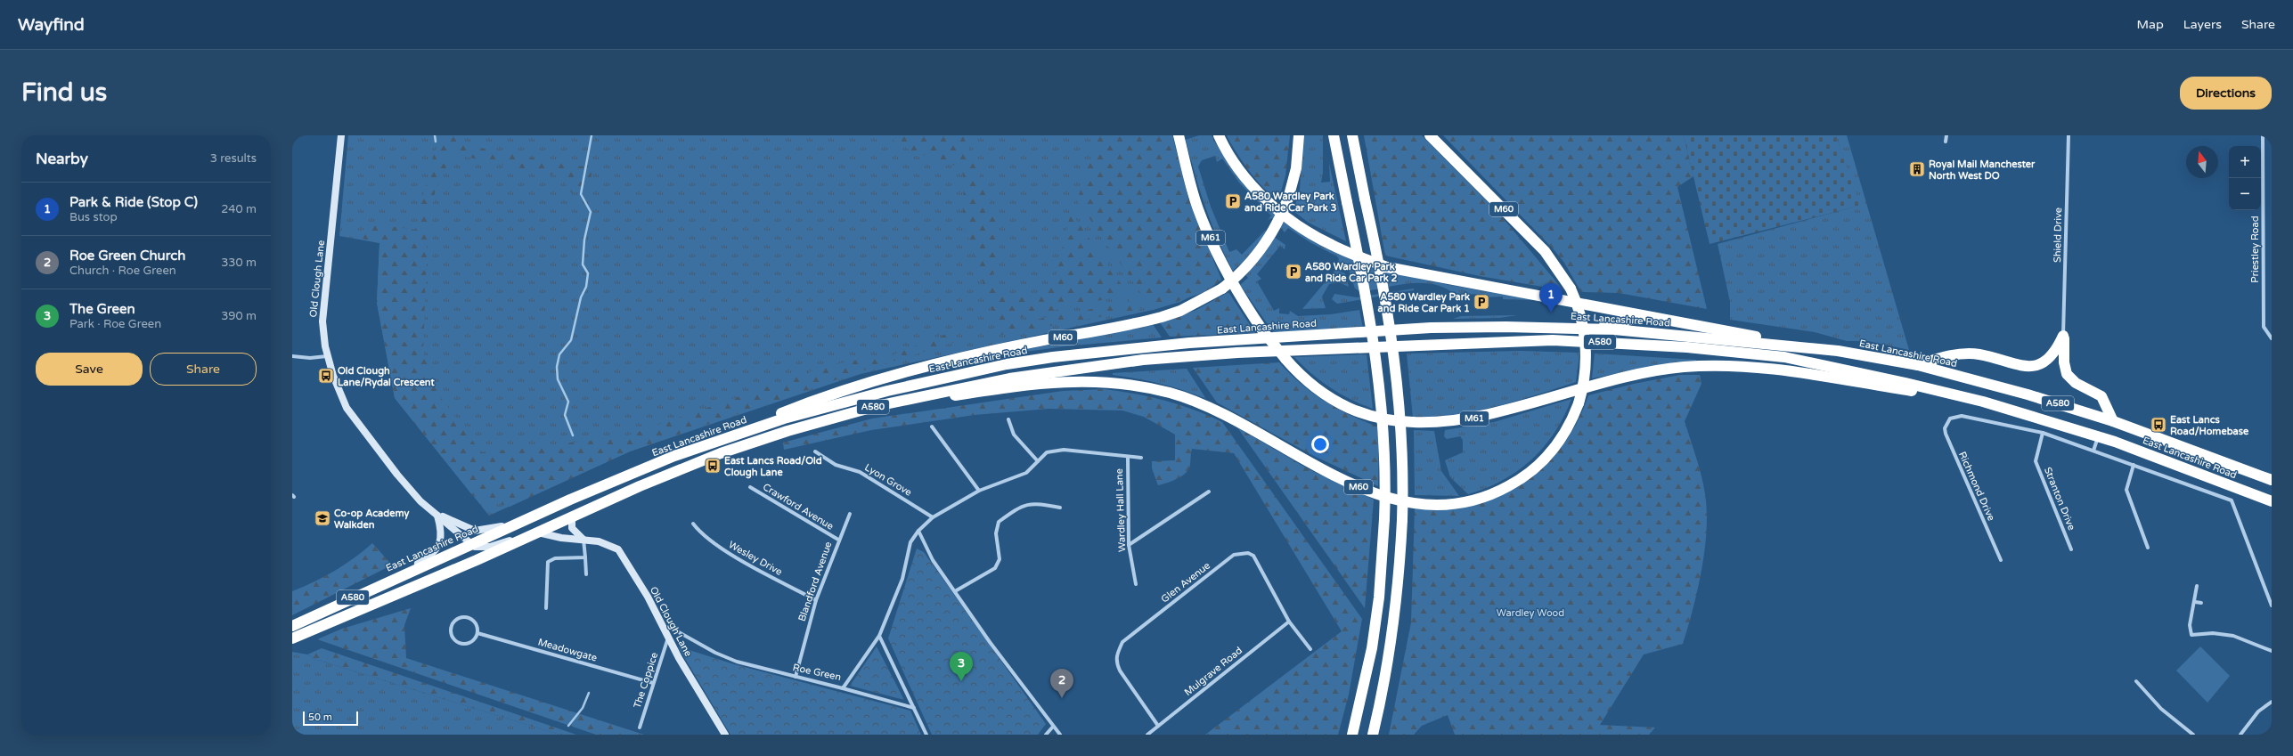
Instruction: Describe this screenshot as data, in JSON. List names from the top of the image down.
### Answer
{
  "streets": {
    "highway": [
      "M60",
      "M61",
      "East Lancashire Road",
      "A580"
    ],
    "street": [
      "Shield Drive",
      "Priestley Road",
      "Old Clough Lane",
      "Lyon Grove",
      "Richmond Drive",
      "Stranton Drive",
      "Crawford Avenue",
      "Wardley Hall Lane",
      "Wesley Drive",
      "Blandford Avenue",
      "Glen Avenue",
      "Meadowgate",
      "Mulgrave Road",
      "Roe Green",
      "The Coppice"
    ]
  },
  "crossings": [
    ["M60", "East Lancashire Road"],
    ["M61", "A580"],
    ["Old Clough Lane", "East Lancashire Road"],
    ["Old Clough Lane", "Roe Green"],
    ["Old Clough Lane", "The Coppice"],
    ["East Lancashire Road", "A580"],
    ["Lyon Grove", "Wardley Hall Lane"],
    ["Lyon Grove", "Roe Green"],
    ["Richmond Drive", "Stranton Drive"],
    ["Crawford Avenue", "Blandford Avenue"],
    ["Wardley Hall Lane", "Roe Green"],
    ["Wesley Drive", "Blandford Avenue"],
    ["Blandford Avenue", "Roe Green"],
    ["Glen Avenue", "Mulgrave Road"],
    ["Meadowgate", "The Coppice"]
  ],
  "parks": ["Wardley Wood"],
  "places": {
    "building": ["Royal Mail Manchester North West DO"],
    "parking": ["A580 Wardley Park and Ride Car Park 3", "A580 Wardley Park and Ride Car Park 2", "A580 Wardley Park and Ride Car Park 1"],
    "bus stop": ["Old Clough Lane/Rydal Crescent", "East Lancs Road/Homebase", "East Lancs Road/Old Clough Lane"],
    "school or university": ["Co-op Academy Walkden"]
  },
  "scale_bar": "50 m",
  "north": "top",
  "page": {
    "header": "Wayfind",
    "nav": ["Map", "Layers", "Share"],
    "buttons": [
      "Directions",
      ["Save", "Share"]
    ],
    "title": "Find us",
    "heading": ["Nearby", "3 results"],
    "map_buttons": ["+", "−"],
    "list": [
      {
        "mark": "1",
        "name": "Park & Ride (Stop C)",
        "note": "Bus stop",
        "value": "240 m"
      },
      {
        "mark": "2",
        "name": "Roe Green Church",
        "note": "Church · Roe Green",
        "value": "330 m"
      },
      {
        "mark": "3",
        "name": "The Green",
        "note": "Park · Roe Green",
        "value": "390 m"
      }
    ],
    "pins": ["1", "3", "2"],
    "scale": "50 m"
  }
}
